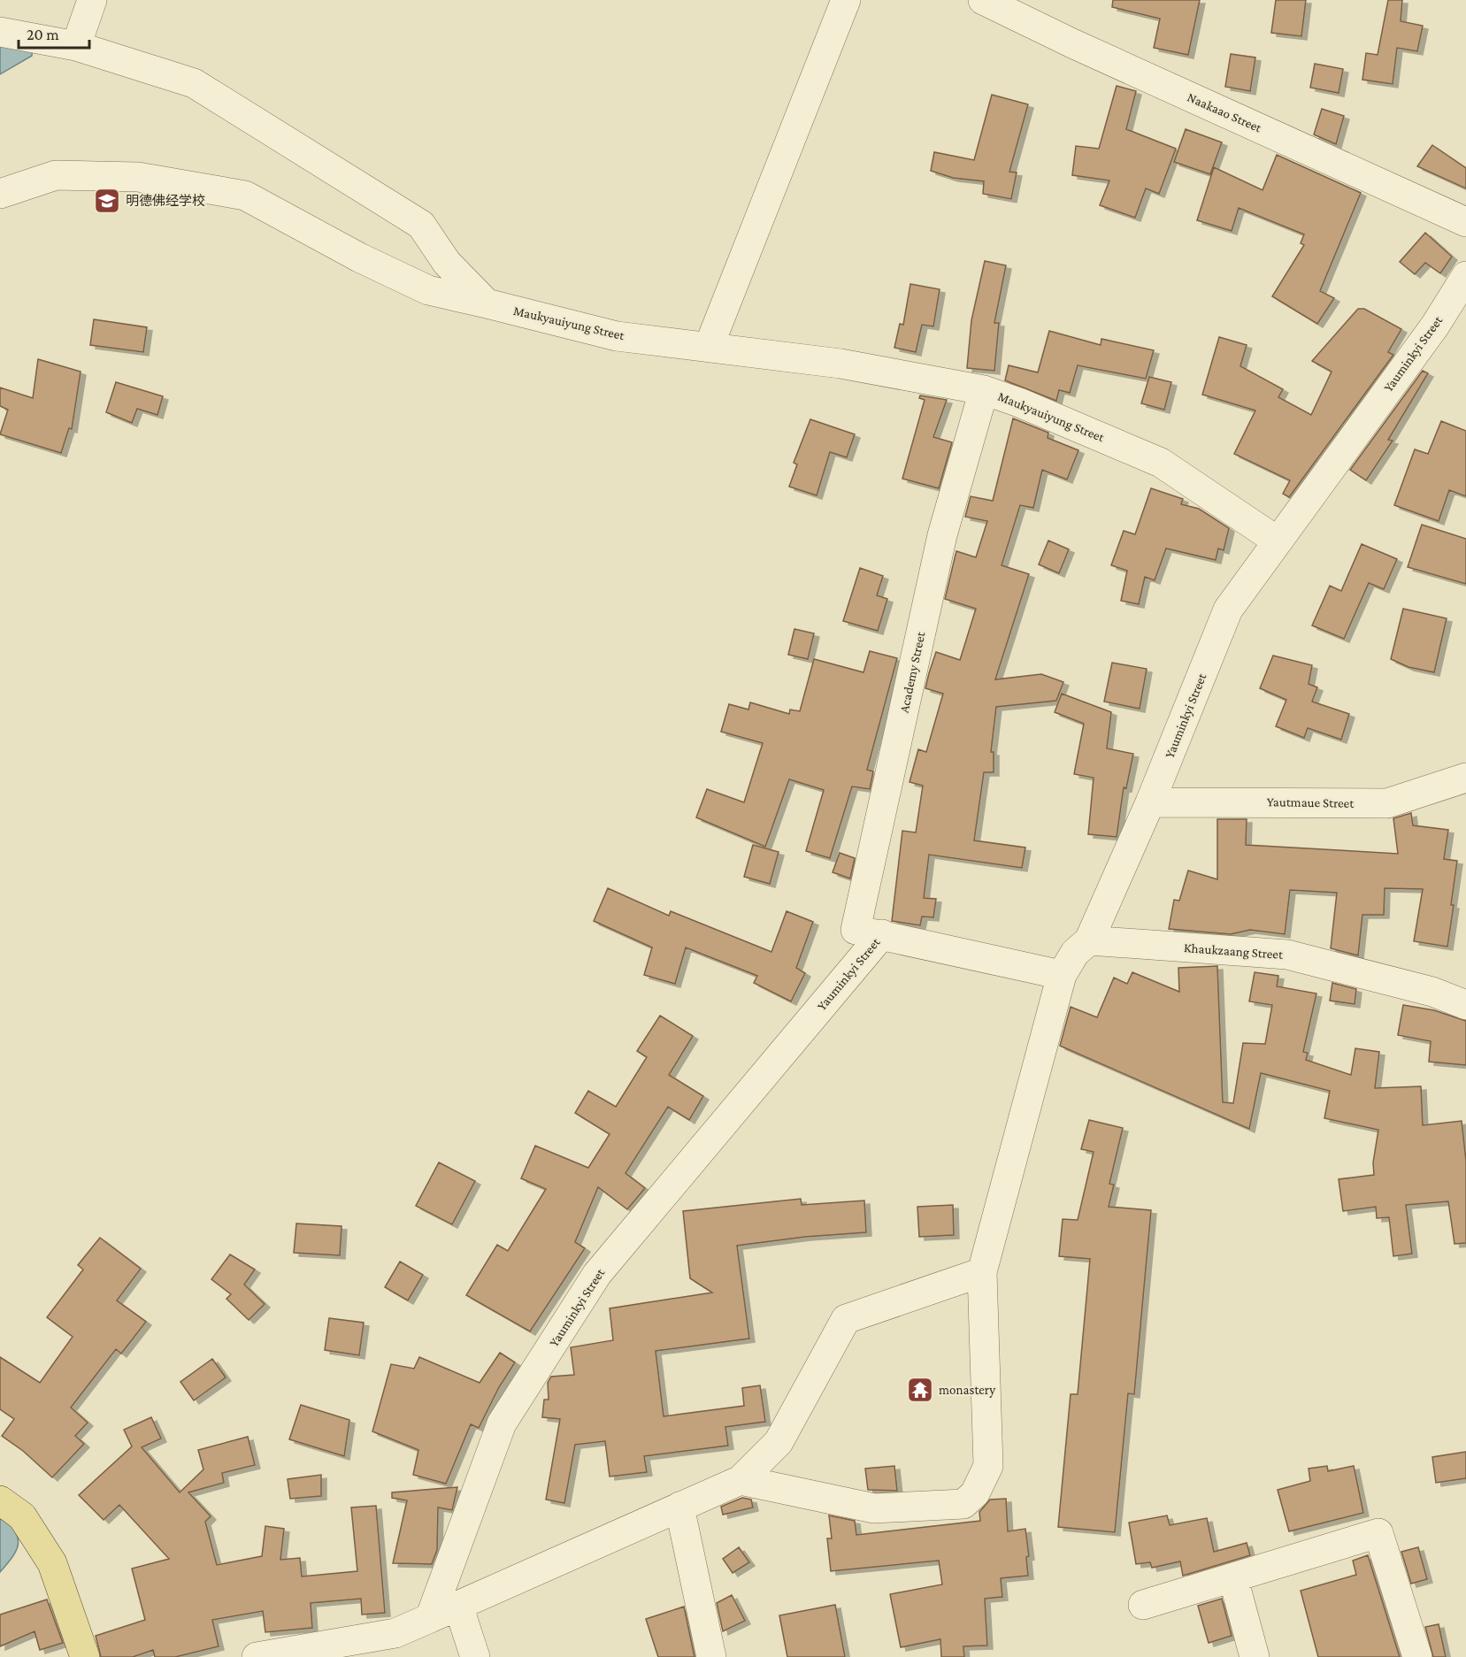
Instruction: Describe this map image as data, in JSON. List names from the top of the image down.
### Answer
{
  "streets": {
    "street": [
      "Naakaao Street",
      "Maukyauiyung Street",
      "Yauminkyi Street",
      "Academy Street",
      "Yautmaue Street",
      "Khaukzaang Street"
    ]
  },
  "crossings": [
    ["Maukyauiyung Street", "Yauminkyi Street"],
    ["Maukyauiyung Street", "Academy Street"],
    ["Yauminkyi Street", "Academy Street"],
    ["Yauminkyi Street", "Yautmaue Street"],
    ["Yauminkyi Street", "Khaukzaang Street"]
  ],
  "places": {
    "school or university": ["明德佛经学校"],
    "temple": ["monastery"]
  },
  "scale_bar": "20 m"
}
